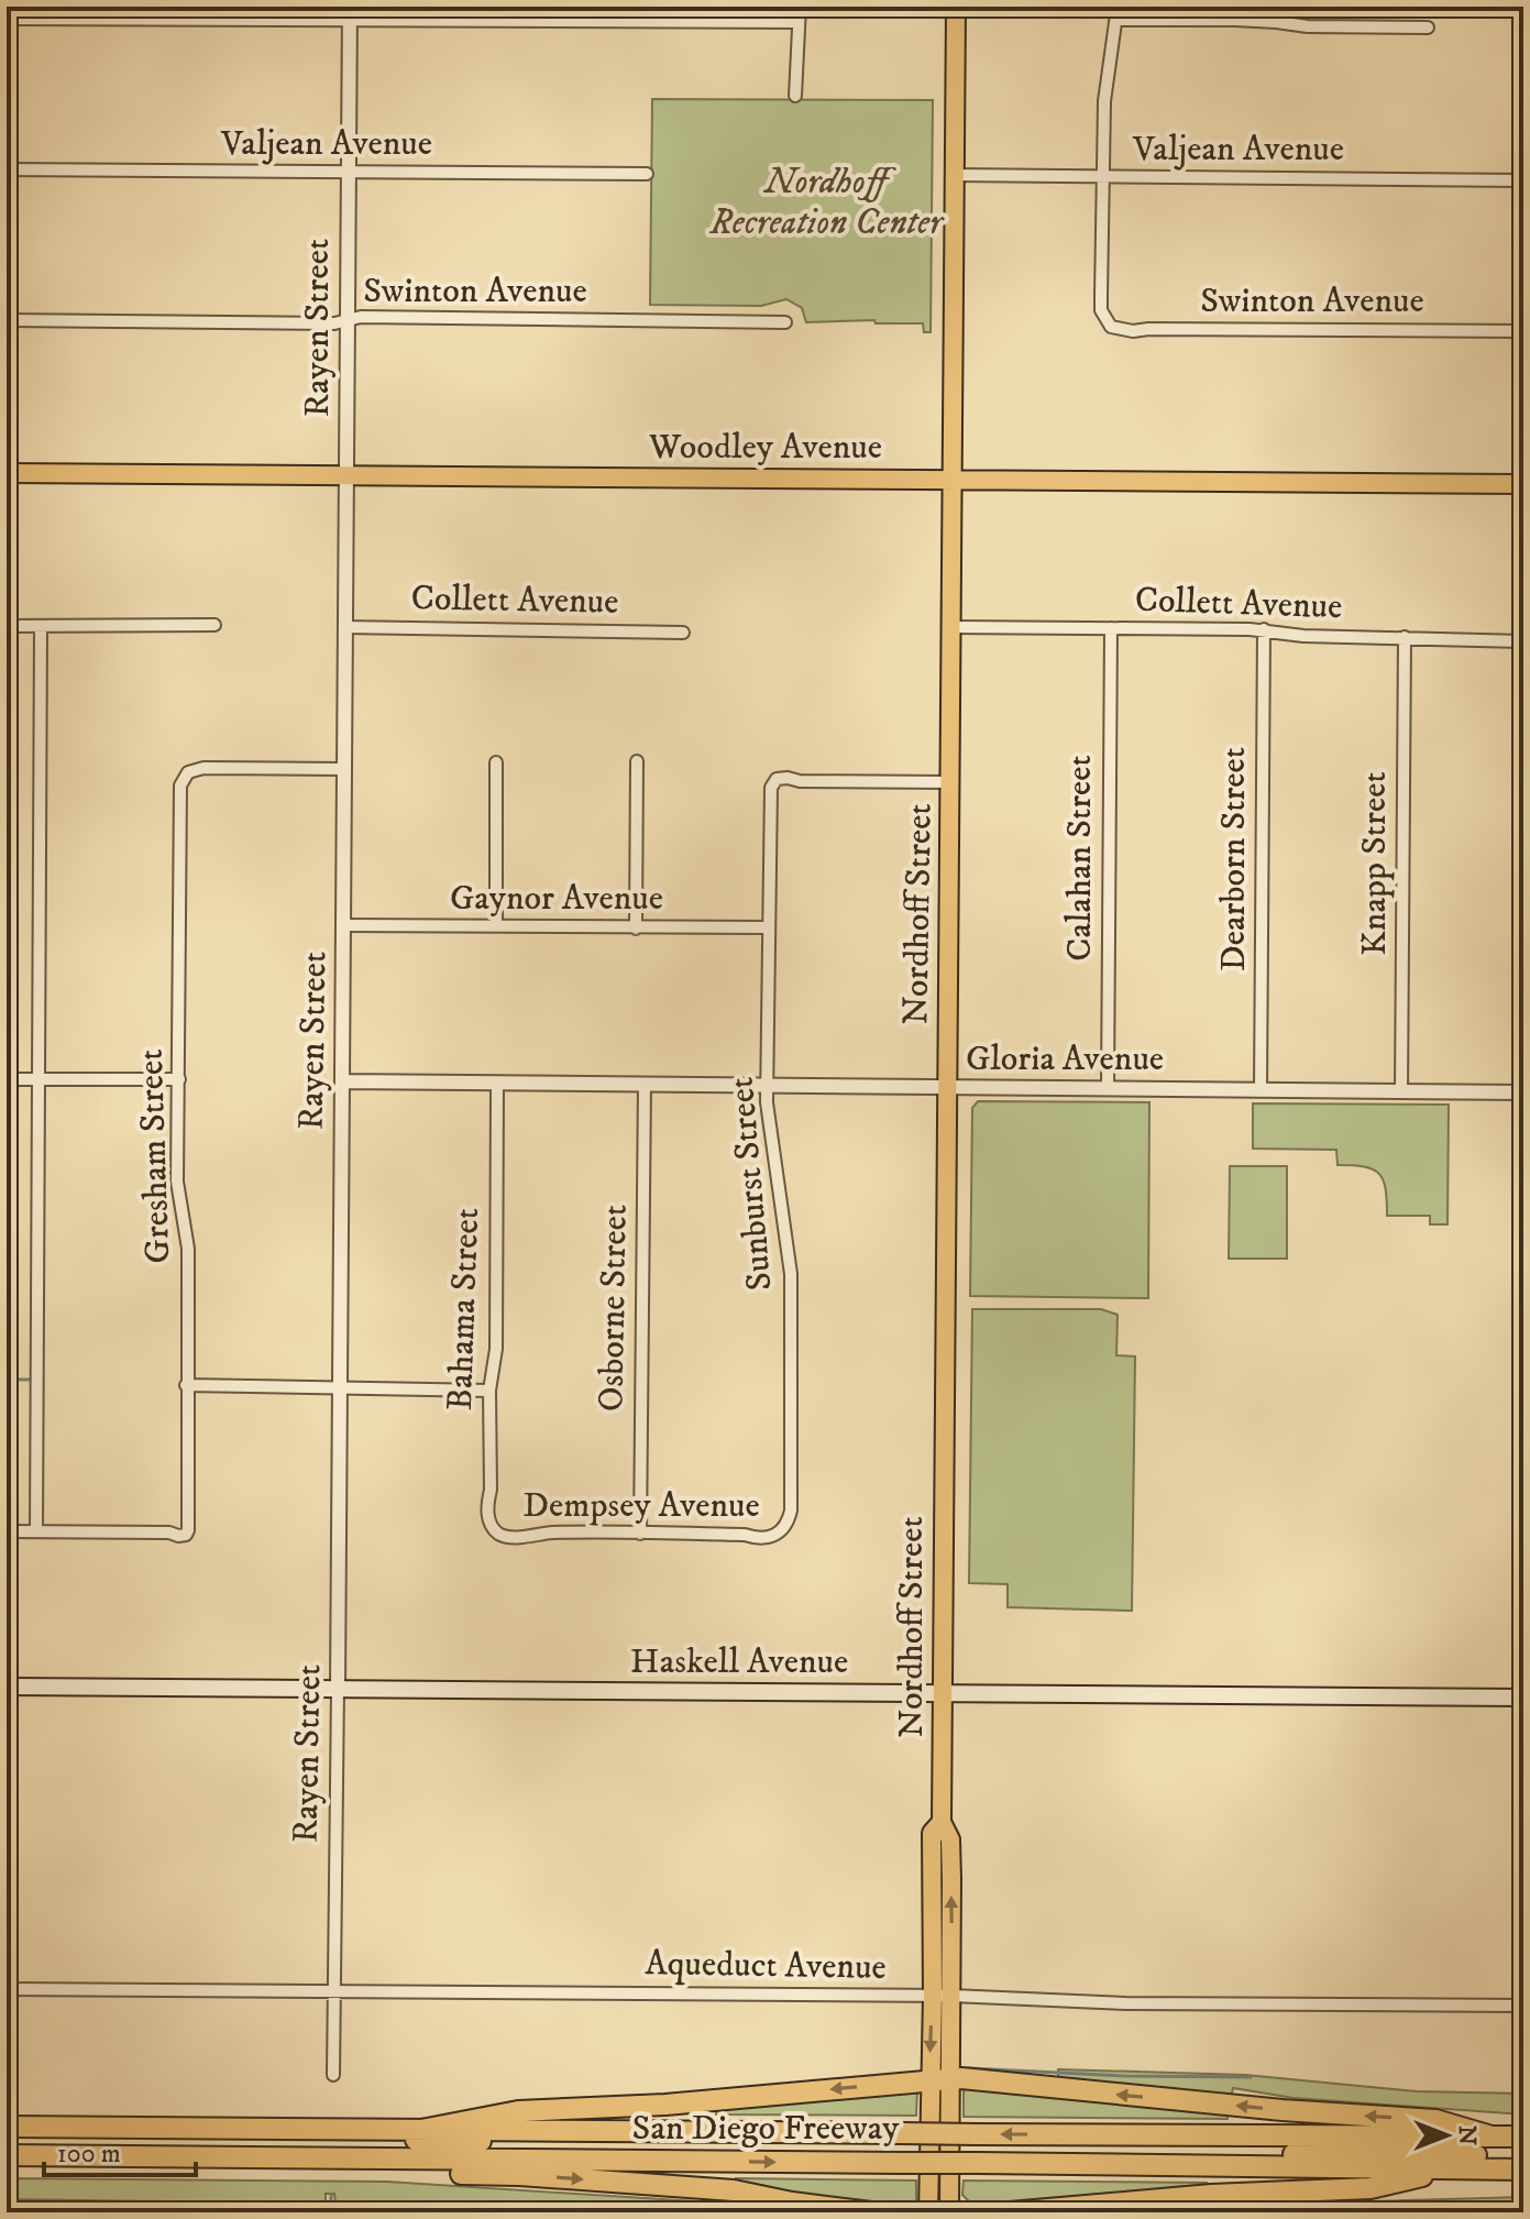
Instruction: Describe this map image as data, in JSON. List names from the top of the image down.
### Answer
{
  "streets": {
    "highway": ["San Diego Freeway"],
    "main road": ["Woodley Avenue", "Nordhoff Street", "Haskell Avenue"],
    "street": [
      "Valjean Avenue",
      "Swinton Avenue",
      "Rayen Street",
      "Collett Avenue",
      "Calahan Street",
      "Dearborn Street",
      "Knapp Street",
      "Gaynor Avenue",
      "Gloria Avenue",
      "Gresham Street",
      "Sunburst Street",
      "Osborne Street",
      "Bahama Street",
      "Dempsey Avenue",
      "Aqueduct Avenue"
    ]
  },
  "crossings": [
    ["Valjean Avenue", "Swinton Avenue"],
    ["Valjean Avenue", "Rayen Street"],
    ["Valjean Avenue", "Nordhoff Street"],
    ["Swinton Avenue", "Rayen Street"],
    ["Rayen Street", "Woodley Avenue"],
    ["Rayen Street", "Collett Avenue"],
    ["Rayen Street", "Gaynor Avenue"],
    ["Rayen Street", "Gloria Avenue"],
    ["Rayen Street", "Gresham Street"],
    ["Rayen Street", "Haskell Avenue"],
    ["Rayen Street", "Aqueduct Avenue"],
    ["Woodley Avenue", "Nordhoff Street"],
    ["Collett Avenue", "Calahan Street"],
    ["Collett Avenue", "Dearborn Street"],
    ["Collett Avenue", "Knapp Street"],
    ["Collett Avenue", "Nordhoff Street"],
    ["Calahan Street", "Gloria Avenue"],
    ["Dearborn Street", "Gloria Avenue"],
    ["Knapp Street", "Gloria Avenue"],
    ["Gaynor Avenue", "Sunburst Street"],
    ["Nordhoff Street", "Gloria Avenue"],
    ["Nordhoff Street", "Sunburst Street"],
    ["Nordhoff Street", "Haskell Avenue"],
    ["Nordhoff Street", "Aqueduct Avenue"],
    ["Gloria Avenue", "Sunburst Street"],
    ["Gloria Avenue", "Osborne Street"],
    ["Gloria Avenue", "Bahama Street"],
    ["Sunburst Street", "Dempsey Avenue"],
    ["Osborne Street", "Dempsey Avenue"],
    ["Bahama Street", "Dempsey Avenue"]
  ],
  "parks": ["Nordhoff Recreation Center"],
  "scale_bar": "100 m",
  "north": "right"
}
